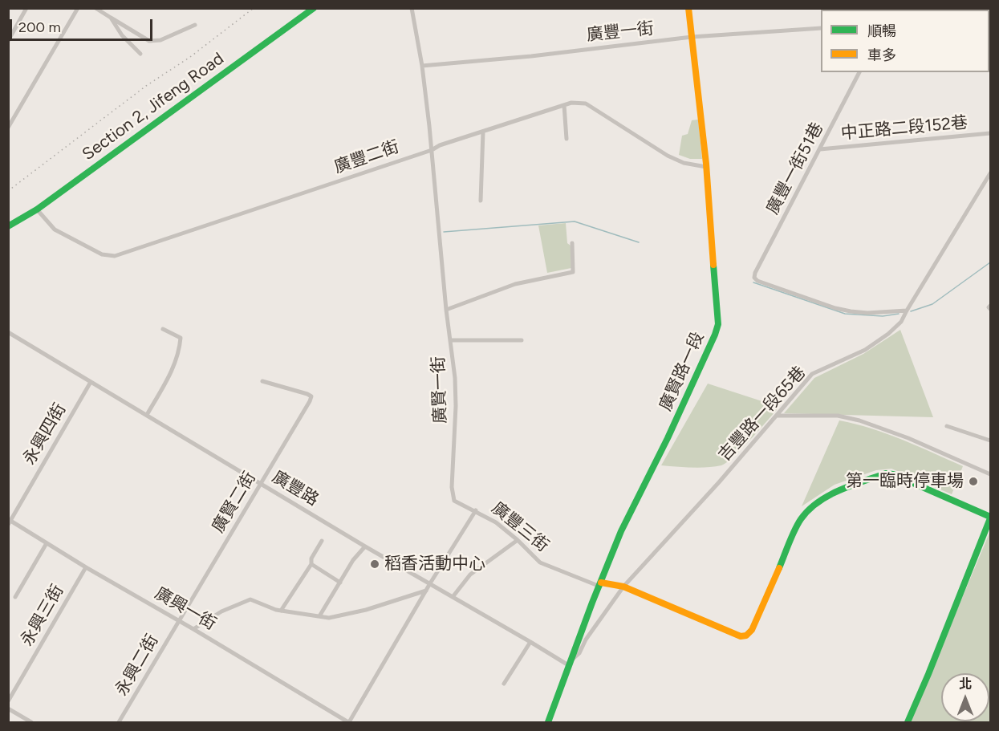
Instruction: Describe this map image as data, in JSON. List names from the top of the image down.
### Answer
{
  "streets": {
    "street": [
      "廣豐一街",
      "Section 2, Jifeng Road",
      "中正路二段152巷",
      "廣豐二街",
      "廣豐一街51巷",
      "廣賢路一段",
      "廣賢一街",
      "吉豐路一段65巷",
      "永興四街",
      "廣豐路",
      "廣賢二街",
      "廣豐三街",
      "廣興一街",
      "永興三街",
      "永興二街"
    ]
  },
  "crossings": [
    ["廣豐一街", "廣賢路一段"],
    ["廣豐一街", "廣賢一街"],
    ["Section 2, Jifeng Road", "廣豐二街"],
    ["中正路二段152巷", "廣豐一街51巷"],
    ["廣豐二街", "廣賢路一段"],
    ["廣豐二街", "廣賢一街"],
    ["廣豐一街51巷", "吉豐路一段65巷"],
    ["廣賢路一段", "吉豐路一段65巷"],
    ["廣賢路一段", "廣豐路"],
    ["廣賢路一段", "廣豐三街"],
    ["廣賢一街", "廣豐三街"],
    ["吉豐路一段65巷", "廣豐路"],
    ["吉豐路一段65巷", "廣豐三街"],
    ["永興四街", "廣豐路"],
    ["永興四街", "廣興一街"],
    ["廣豐路", "廣賢二街"],
    ["廣賢二街", "廣興一街"],
    ["廣賢二街", "永興二街"],
    ["廣興一街", "永興三街"],
    ["廣興一街", "永興二街"]
  ],
  "places": ["第一臨時停車場", "稻香活動中心"],
  "legend": ["順暢", "車多"],
  "scale_bar": "200 m",
  "north": "top"
}
